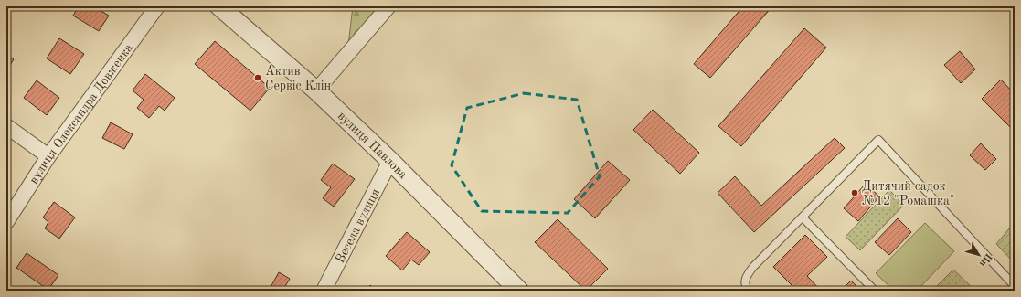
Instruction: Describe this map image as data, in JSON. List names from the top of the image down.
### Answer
{
  "streets": {
    "street": ["вулиця Олександра Довженка", "вулиця Павлова", "Весела вулиця"]
  },
  "crossings": [
    ["вулиця Павлова", "Весела вулиця"]
  ],
  "places": ["Актив Сервiс Клiн", "Дитячий садок №12 \"Ромашка\""],
  "north": "bottom right"
}
